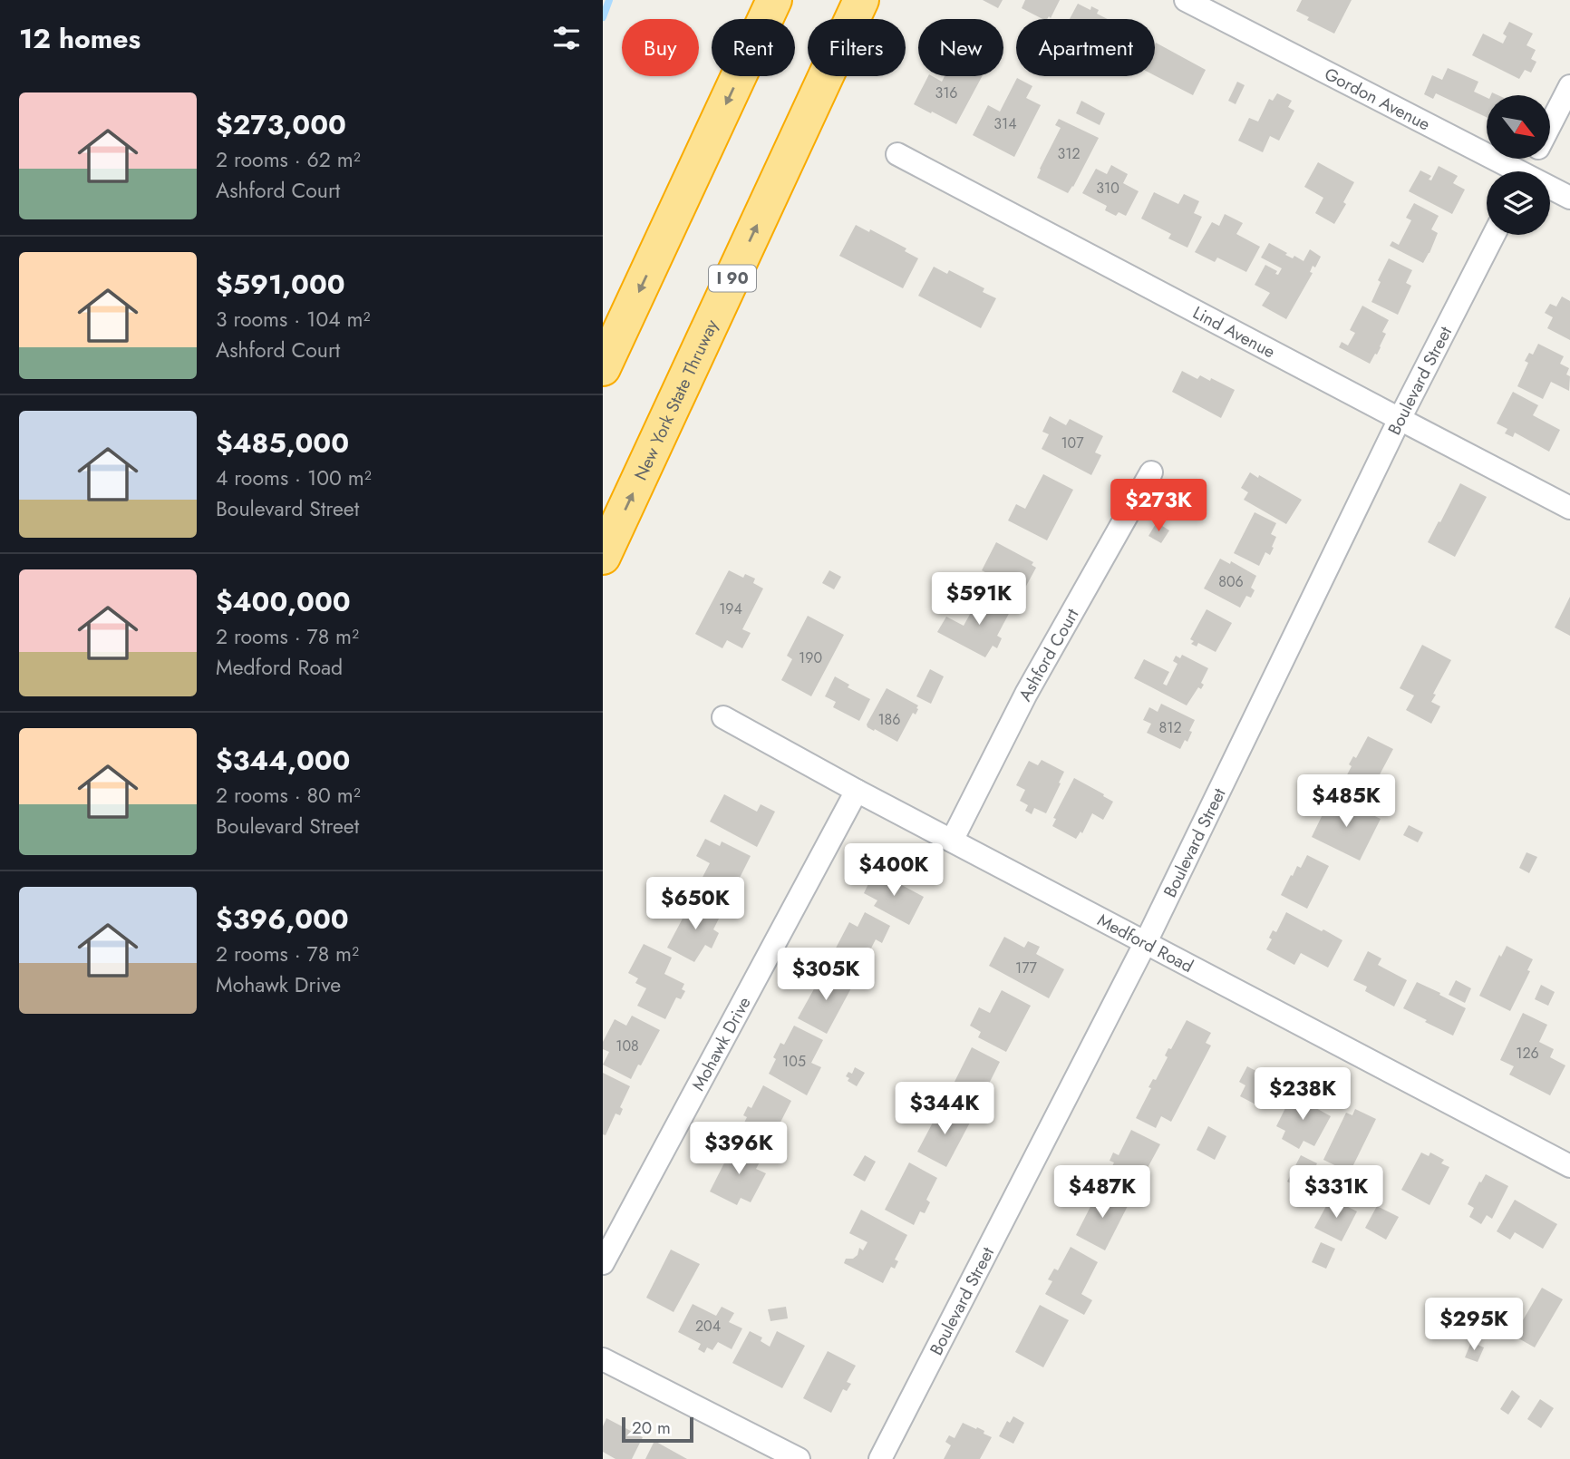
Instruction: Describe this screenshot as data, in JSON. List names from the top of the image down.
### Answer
{
  "streets": {
    "highway": ["I 90", "New York State Thruway"],
    "street": [
      "Gordon Avenue",
      "Lind Avenue",
      "Boulevard Street",
      "Ashford Court",
      "Medford Road",
      "Mohawk Drive"
    ]
  },
  "crossings": [
    ["Lind Avenue", "Boulevard Street"],
    ["Boulevard Street", "Medford Road"],
    ["Ashford Court", "Medford Road"],
    ["Medford Road", "Mohawk Drive"]
  ],
  "house_numbers": [
    "316",
    "314",
    "312",
    "310",
    "107",
    "806",
    "194",
    "190",
    "186",
    "812",
    "177",
    "108",
    "126",
    "105",
    "204"
  ],
  "scale_bar": "20 m",
  "north": "bottom right",
  "page": {
    "heading": "12 homes",
    "chip": [
      "Buy",
      "Rent",
      "Filters",
      "New",
      "Apartment"
    ],
    "list": [
      {
        "name": "$273,000",
        "note": "2 rooms · 62 m² · Ashford Court"
      },
      {
        "name": "$591,000",
        "note": "3 rooms · 104 m² · Ashford Court"
      },
      {
        "name": "$485,000",
        "note": "4 rooms · 100 m² · Boulevard Street"
      },
      {
        "name": "$400,000",
        "note": "2 rooms · 78 m² · Medford Road"
      },
      {
        "name": "$344,000",
        "note": "2 rooms · 80 m² · Boulevard Street"
      },
      {
        "name": "$396,000",
        "note": "2 rooms · 78 m² · Mohawk Drive"
      }
    ],
    "price": [
      "$273K",
      "$591K",
      "$485K",
      "$400K",
      "$650K",
      "$305K",
      "$238K",
      "$344K",
      "$396K",
      "$487K",
      "$331K",
      "$295K"
    ],
    "scale": "20 m"
  }
}
